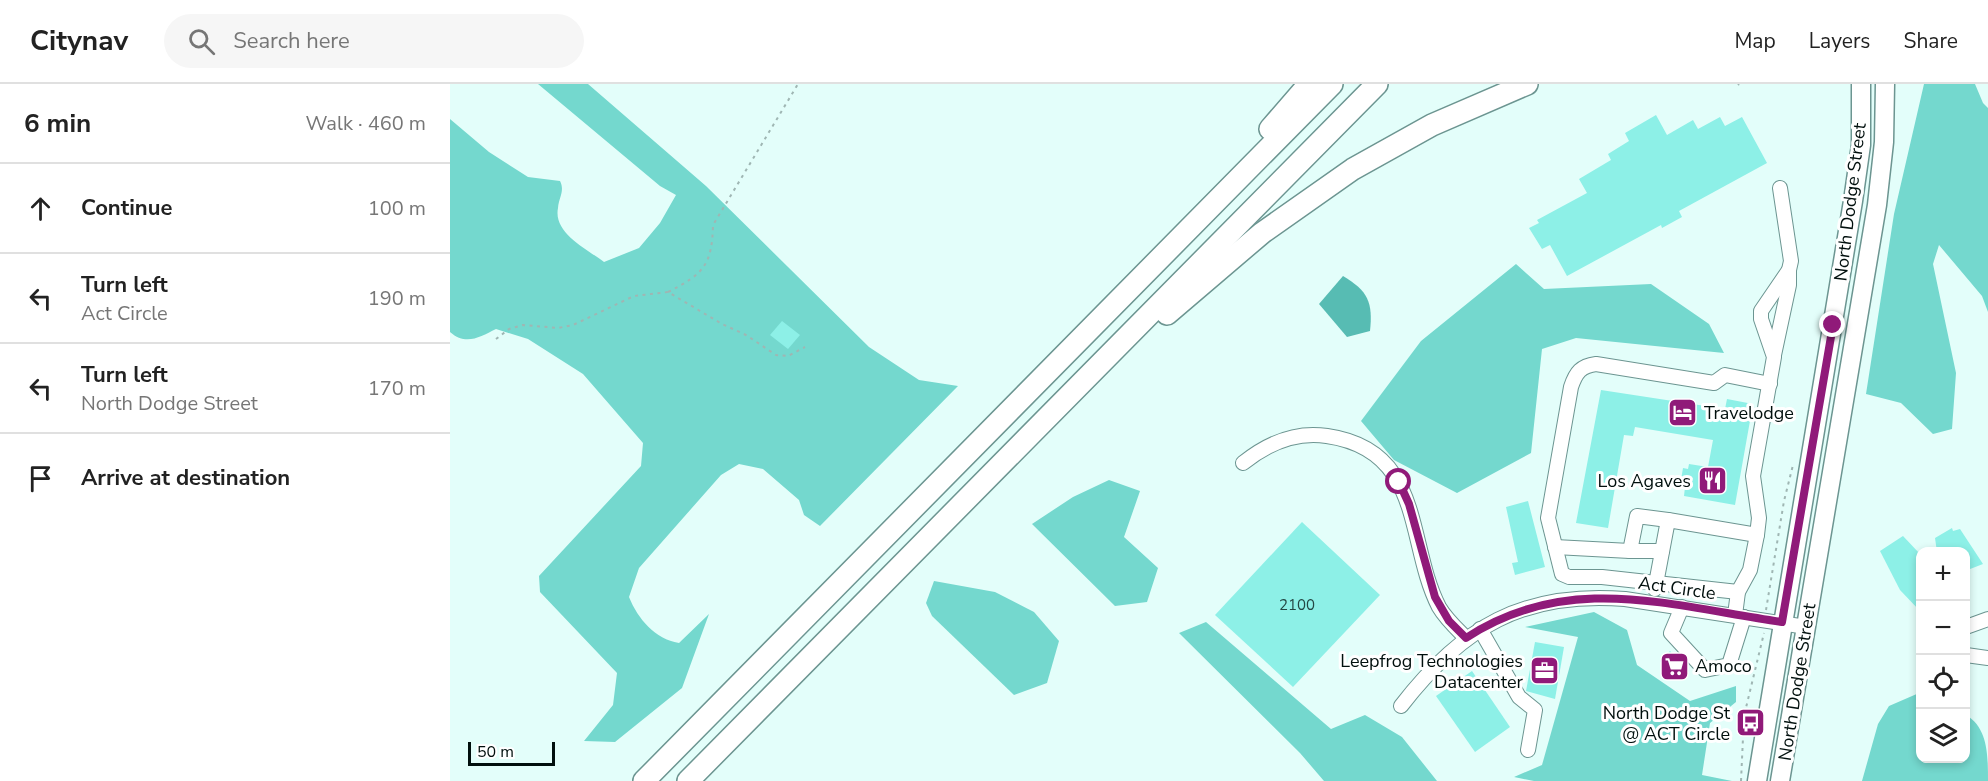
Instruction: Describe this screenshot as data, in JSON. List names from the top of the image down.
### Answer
{
  "streets": {
    "main road": ["North Dodge Street"],
    "street": ["Act Circle"]
  },
  "crossings": [
    ["North Dodge Street", "Act Circle"]
  ],
  "places": {
    "hotel": ["Travelodge"],
    "restaurant": ["Los Agaves"],
    "supermarket": ["Amoco"],
    "office": ["Leepfrog Technologies Datacenter"],
    "bus stop": ["North Dodge St @ ACT Circle"]
  },
  "house_numbers": ["2100"],
  "scale_bar": "50 m",
  "page": {
    "header": "Citynav",
    "search": "Search here",
    "nav": ["Map", "Layers", "Share"],
    "heading": ["6 min", "Walk · 460 m"],
    "list": [
      ["Continue", "100 m"],
      ["Turn left", "Act Circle", "190 m"],
      ["Turn left", "North Dodge Street", "170 m"],
      "Arrive at destination"
    ],
    "map_buttons": ["+", "−"],
    "scale": "50 m"
  }
}
